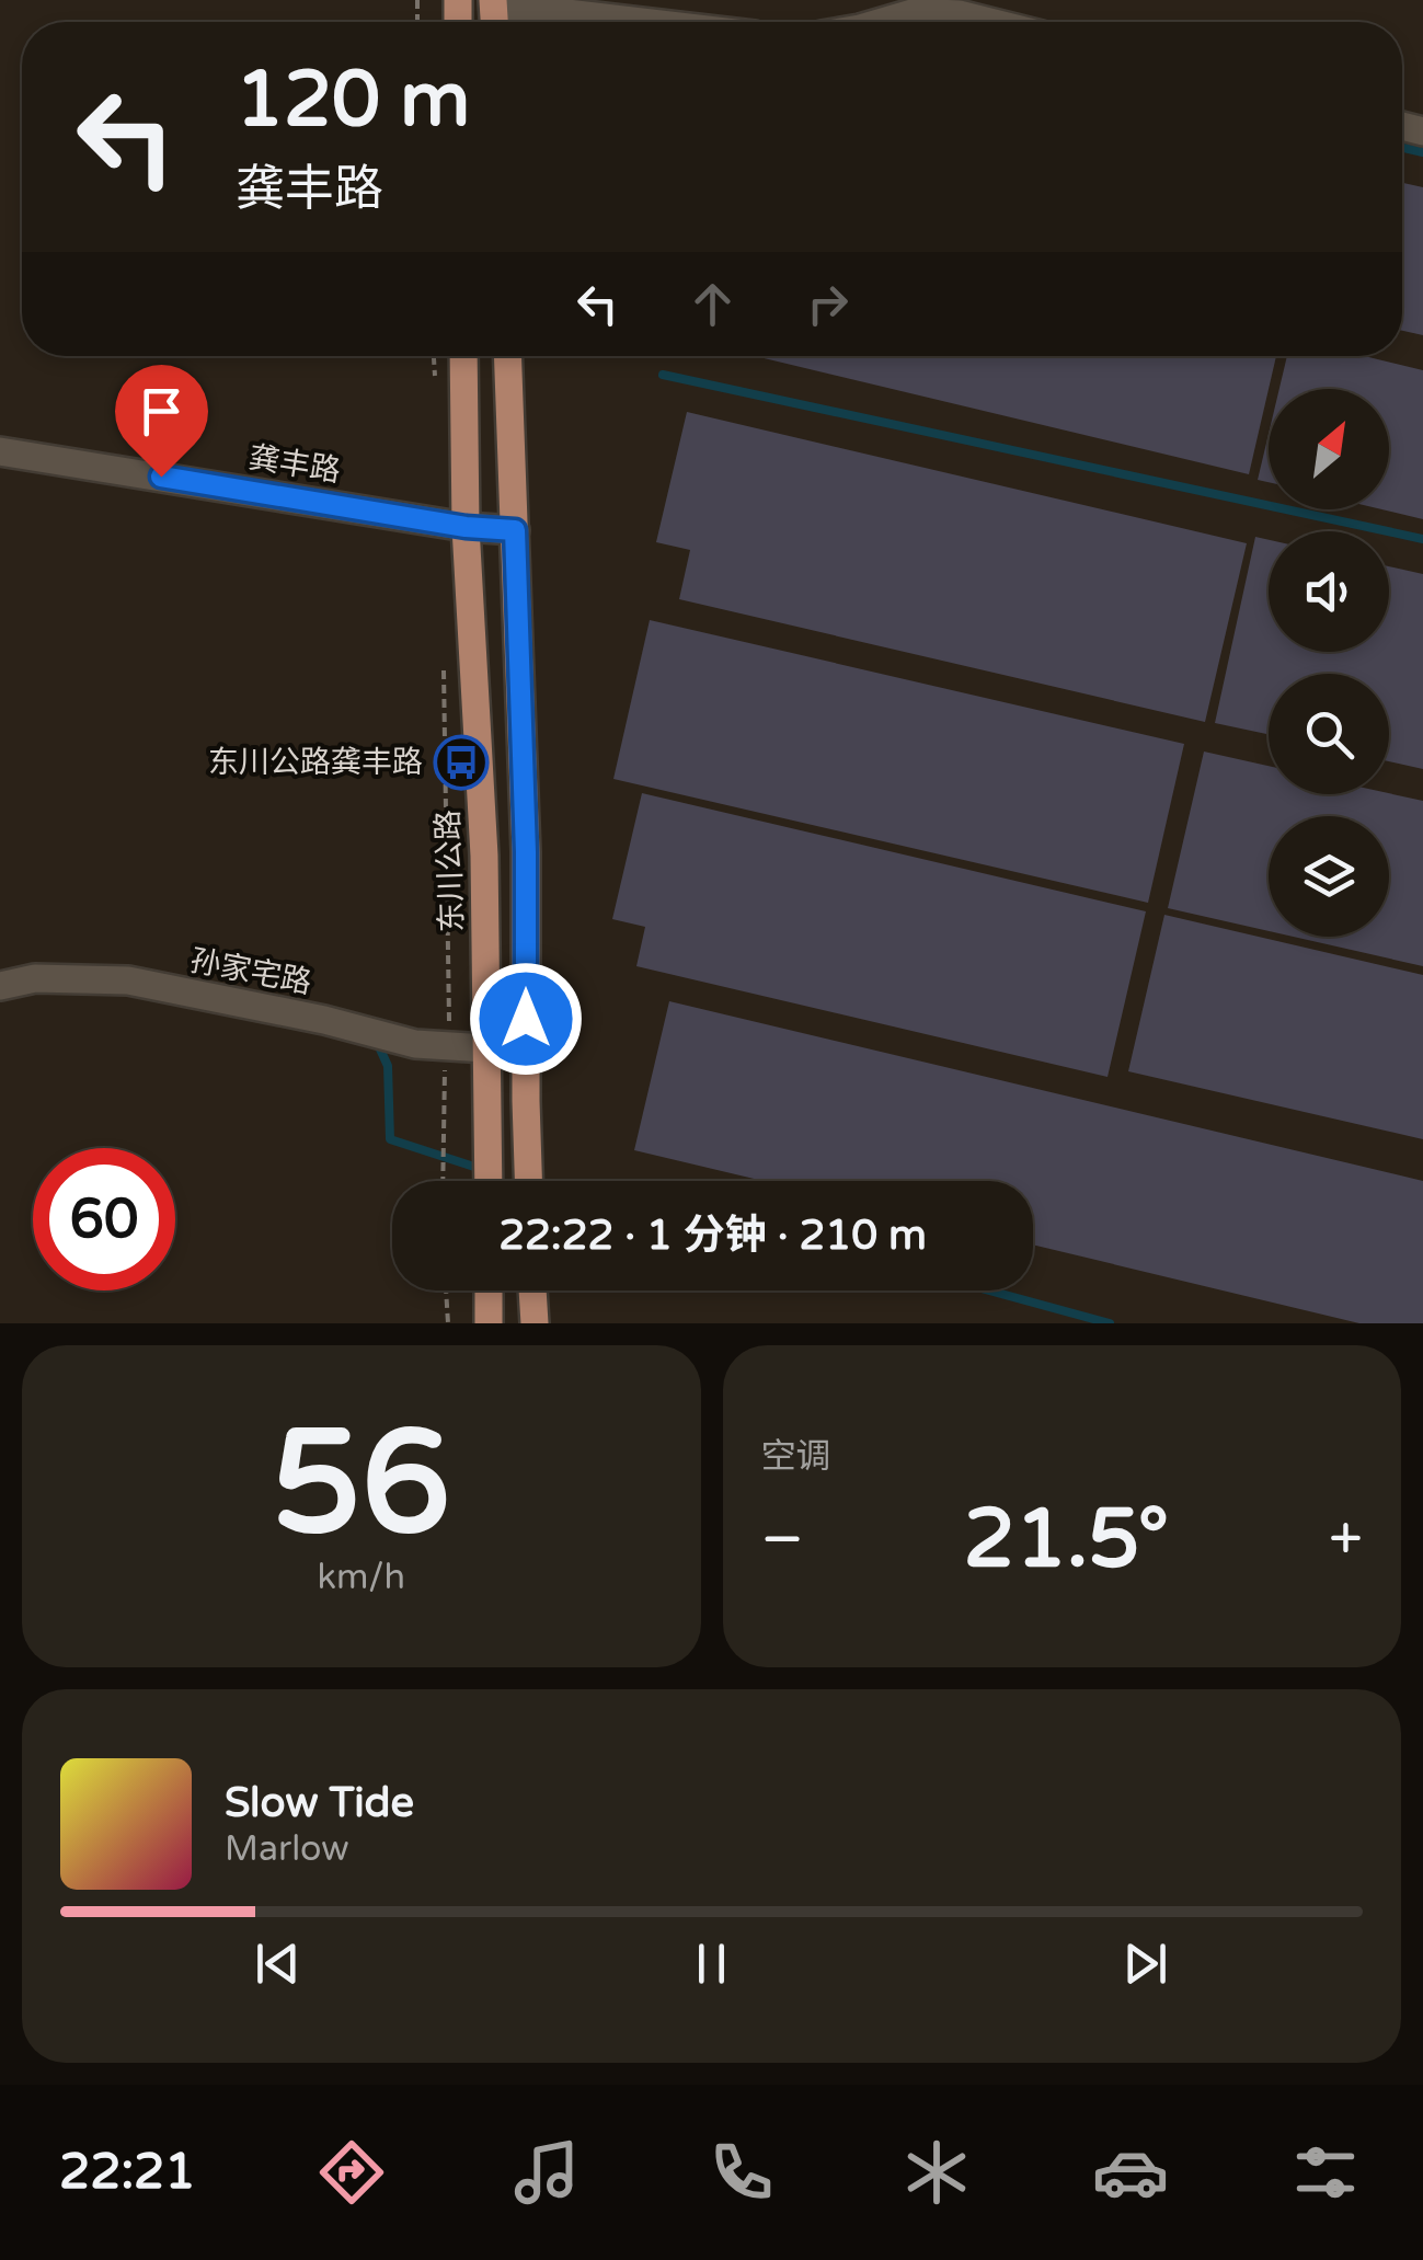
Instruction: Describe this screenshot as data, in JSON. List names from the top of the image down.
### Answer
{
  "streets": {
    "main road": ["东川公路"],
    "street": ["龚丰路", "孙家宅路"]
  },
  "crossings": [
    ["龚丰路", "东川公路"],
    ["东川公路", "孙家宅路"]
  ],
  "places": {
    "bus stop": ["东川公路龚丰路"]
  },
  "north": "top right",
  "page": {
    "turn": ["120 m", "龚丰路"],
    "limit": "60",
    "trip": "22:22 · 1 分钟 · 210 m",
    "tile": [
      ["56", "km/h"],
      "空调"
    ],
    "heat": ["−", "21.5°", "+"],
    "song": ["Slow Tide", "Marlow"],
    "tabs": "22:21"
  }
}
